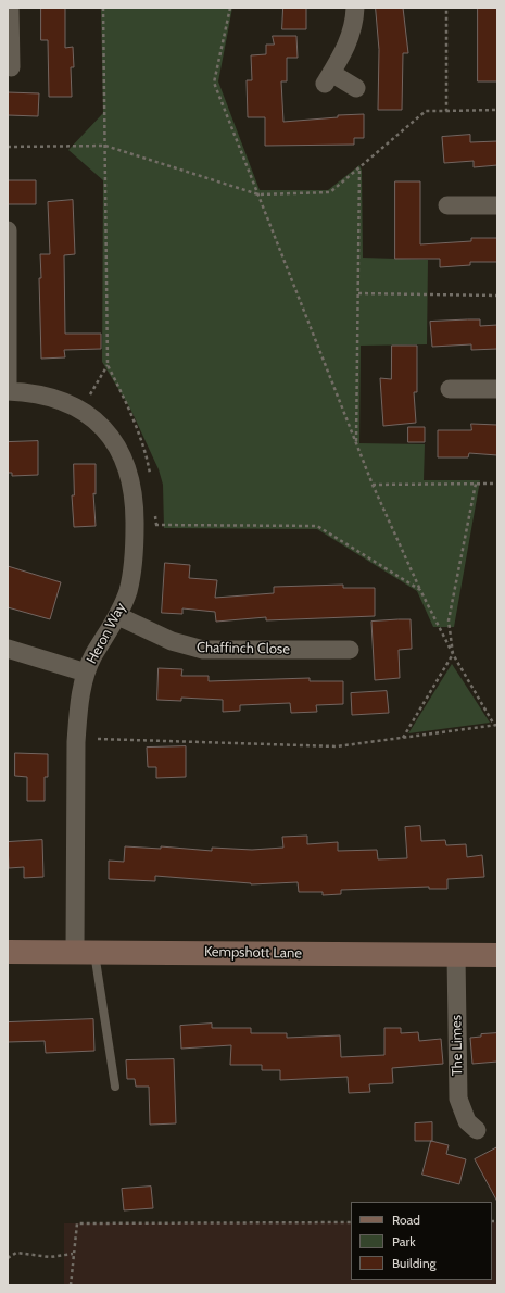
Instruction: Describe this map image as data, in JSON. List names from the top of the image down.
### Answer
{
  "streets": {
    "street": [
      "Heron Way",
      "Chaffinch Close",
      "Kempshott Lane",
      "The Limes"
    ]
  },
  "crossings": [
    ["Heron Way", "Chaffinch Close"],
    ["Heron Way", "Kempshott Lane"],
    ["Kempshott Lane", "The Limes"]
  ],
  "legend": ["Road", "Park", "Building"]
}
